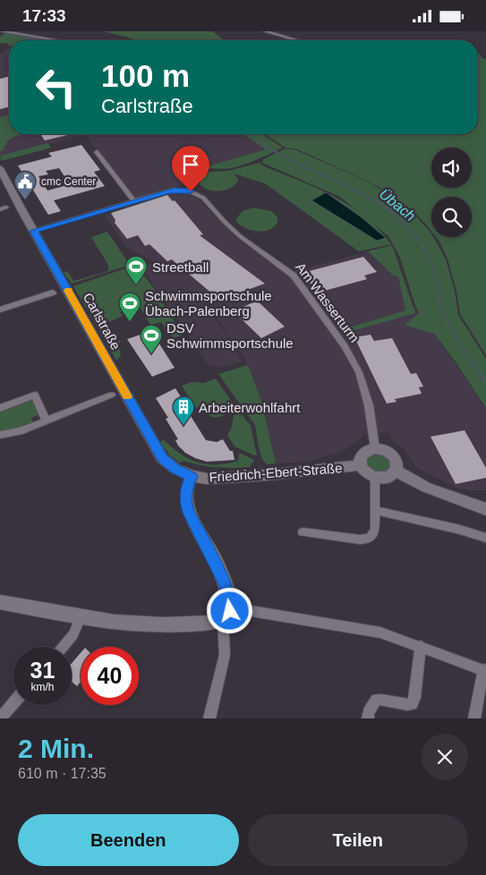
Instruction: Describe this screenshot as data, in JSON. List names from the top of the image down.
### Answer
{
  "streets": {
    "main road": ["Carlstraße", "Friedrich-Ebert-Straße"],
    "street": ["Am Wasserturm"]
  },
  "crossings": [
    ["Am Wasserturm", "Carlstraße"],
    ["Am Wasserturm", "Friedrich-Ebert-Straße"],
    ["Carlstraße", "Friedrich-Ebert-Straße"]
  ],
  "water": ["Übach"],
  "places": {
    "public building": ["cmc Center"],
    "sports": ["Streetball", "Schwimmsportschule Übach-Palenberg", "DSV Schwimmsportschule"],
    "building": ["Arbeiterwohlfahrt"]
  },
  "page": {
    "status": "17:33",
    "turn": ["100 m", "Carlstraße"],
    "speed": "31 km/h",
    "limit": "40",
    "heading": ["2 Min.", "610 m · 17:35"],
    "buttons": ["Beenden", "Teilen"]
  }
}
